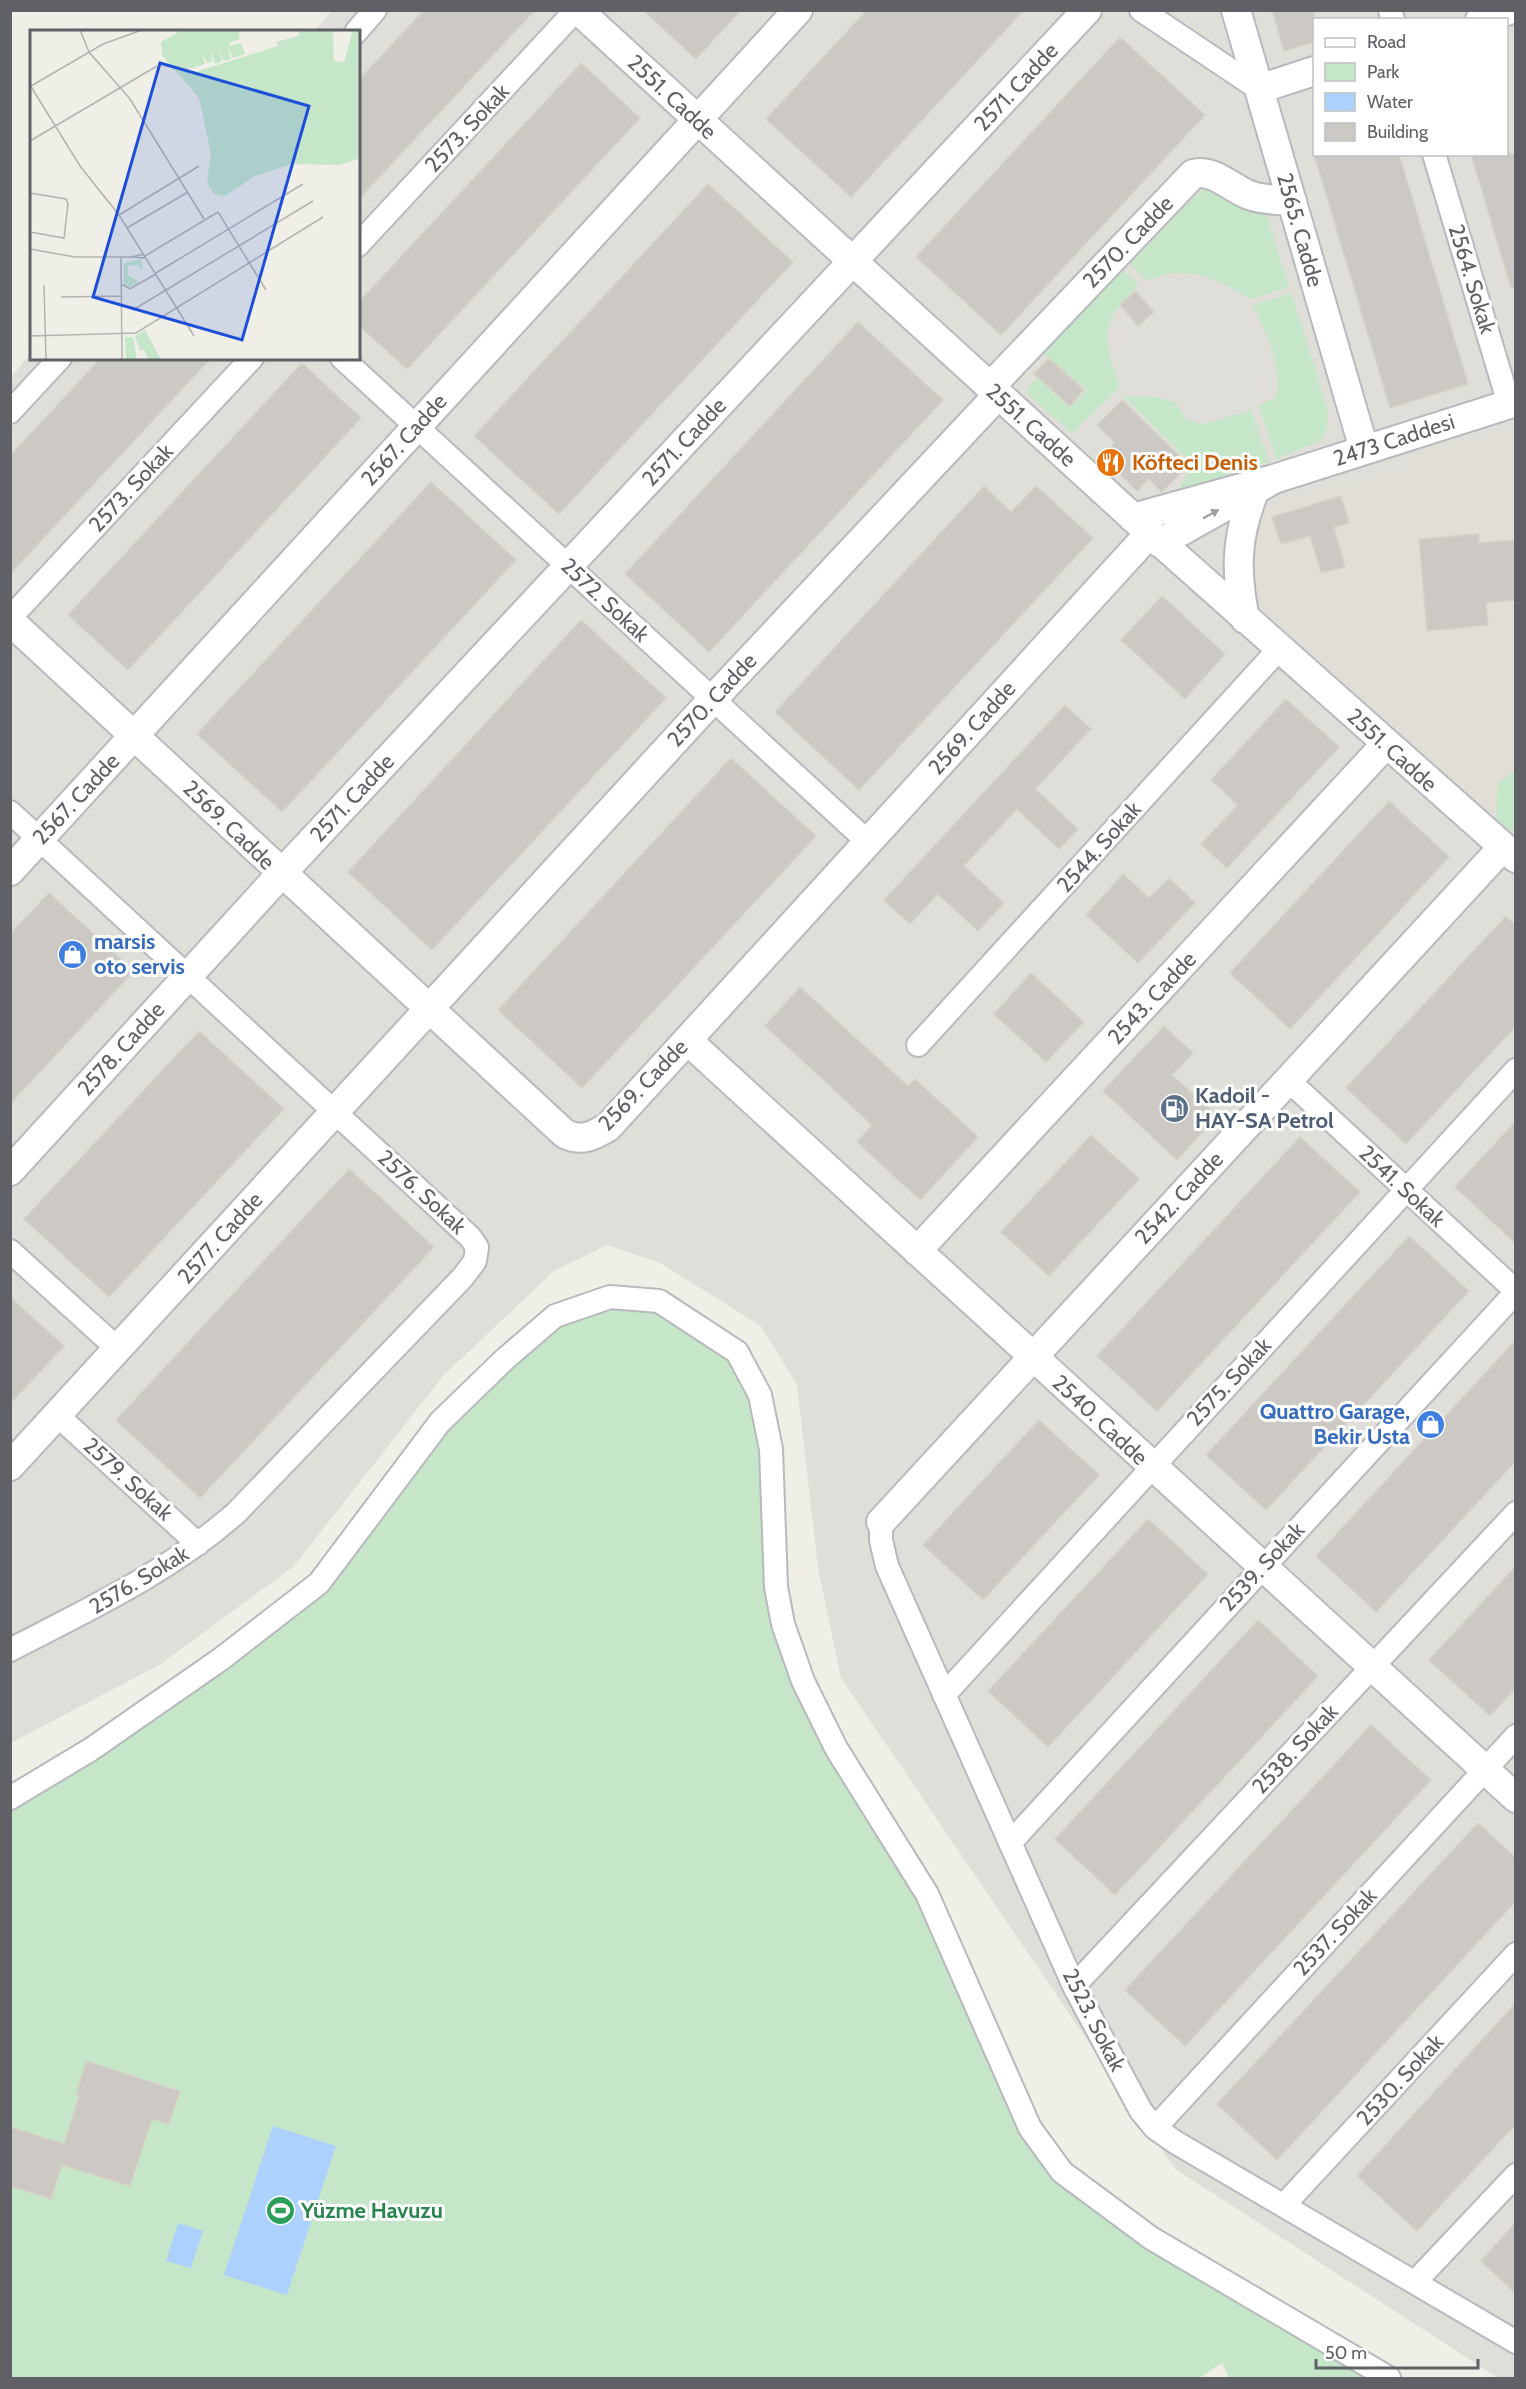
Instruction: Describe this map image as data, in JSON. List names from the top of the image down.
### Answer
{
  "streets": {
    "street": [
      "2571. Cadde",
      "2551. Cadde",
      "2573. Sokak",
      "2565. Cadde",
      "2570. Cadde",
      "2564. Sokak",
      "2567. Cadde",
      "2473 Caddesi",
      "2572. Sokak",
      "2569. Cadde",
      "2544. Sokak",
      "2543. Cadde",
      "2578. Cadde",
      "2541. Sokak",
      "2576. Sokak",
      "2542. Cadde",
      "2577. Cadde",
      "2575. Sokak",
      "2540. Cadde",
      "2579. Sokak",
      "2539. Sokak",
      "2538. Sokak",
      "2537. Sokak",
      "2523. Sokak",
      "2530. Sokak"
    ]
  },
  "crossings": [
    ["2571. Cadde", "2551. Cadde"],
    ["2571. Cadde", "2572. Sokak"],
    ["2571. Cadde", "2569. Cadde"],
    ["2571. Cadde", "2578. Cadde"],
    ["2551. Cadde", "2573. Sokak"],
    ["2551. Cadde", "2570. Cadde"],
    ["2551. Cadde", "2567. Cadde"],
    ["2551. Cadde", "2569. Cadde"],
    ["2551. Cadde", "2544. Sokak"],
    ["2551. Cadde", "2543. Cadde"],
    ["2551. Cadde", "2542. Cadde"],
    ["2573. Sokak", "2569. Cadde"],
    ["2565. Cadde", "2570. Cadde"],
    ["2565. Cadde", "2473 Caddesi"],
    ["2570. Cadde", "2572. Sokak"],
    ["2570. Cadde", "2569. Cadde"],
    ["2570. Cadde", "2577. Cadde"],
    ["2564. Sokak", "2473 Caddesi"],
    ["2567. Cadde", "2572. Sokak"],
    ["2567. Cadde", "2569. Cadde"],
    ["2567. Cadde", "2576. Sokak"],
    ["2572. Sokak", "2569. Cadde"],
    ["2569. Cadde", "2578. Cadde"],
    ["2569. Cadde", "2577. Cadde"],
    ["2569. Cadde", "2540. Cadde"],
    ["2543. Cadde", "2540. Cadde"],
    ["2578. Cadde", "2576. Sokak"],
    ["2541. Sokak", "2542. Cadde"],
    ["2541. Sokak", "2575. Sokak"],
    ["2541. Sokak", "2539. Sokak"],
    ["2576. Sokak", "2577. Cadde"],
    ["2576. Sokak", "2579. Sokak"],
    ["2542. Cadde", "2540. Cadde"],
    ["2542. Cadde", "2523. Sokak"],
    ["2577. Cadde", "2579. Sokak"],
    ["2575. Sokak", "2540. Cadde"],
    ["2575. Sokak", "2523. Sokak"],
    ["2540. Cadde", "2539. Sokak"],
    ["2540. Cadde", "2538. Sokak"],
    ["2540. Cadde", "2537. Sokak"],
    ["2539. Sokak", "2523. Sokak"],
    ["2538. Sokak", "2523. Sokak"],
    ["2537. Sokak", "2523. Sokak"],
    ["2523. Sokak", "2530. Sokak"]
  ],
  "places": {
    "restaurant": ["Köfteci Denis"],
    "shop": ["marsis oto servis", "Quattro Garage, Bekir Usta"],
    "fuel station": ["Kadoil - HAY-SA Petrol"],
    "sports": ["Yüzme Havuzu"]
  },
  "legend": [
    "Road",
    "Park",
    "Water",
    "Building"
  ],
  "scale_bar": "50 m"
}
